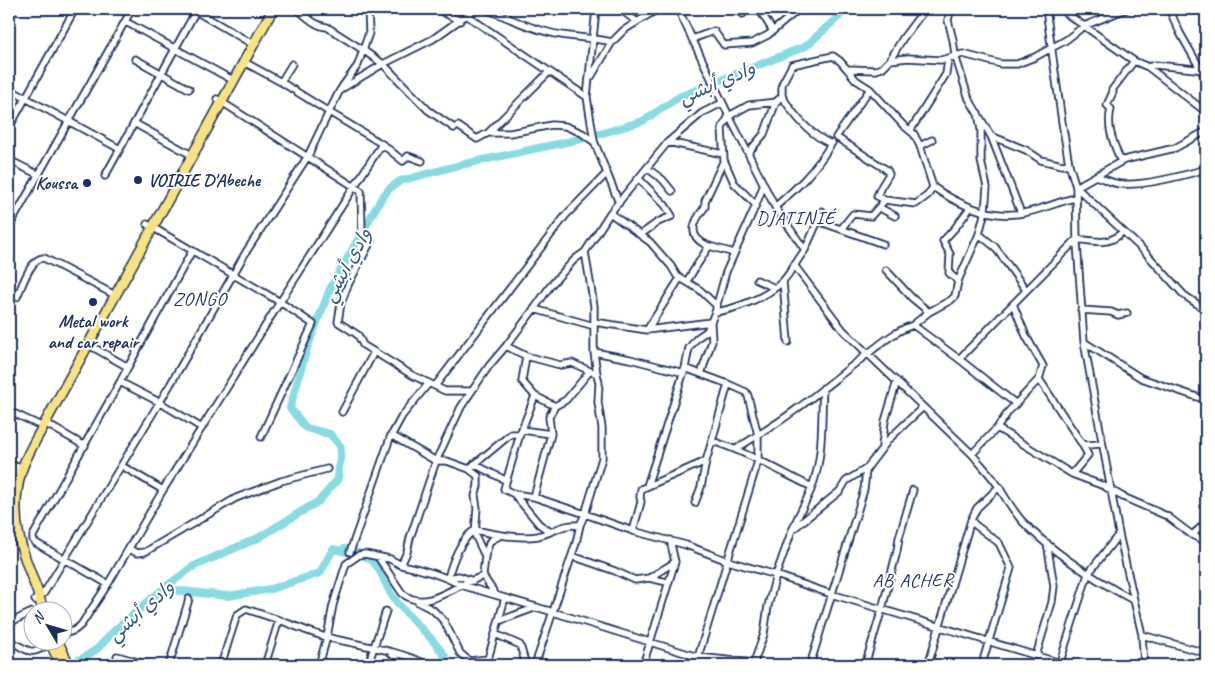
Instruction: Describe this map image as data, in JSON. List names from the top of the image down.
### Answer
{
  "districts": ["DJATINIÉ", "ZONGO", "AB ACHER"],
  "water": ["وادي أبشي"],
  "places": ["VOIRIE D'Abeche", "Koussa", "Metal work and car repair"],
  "north": "top left"
}
